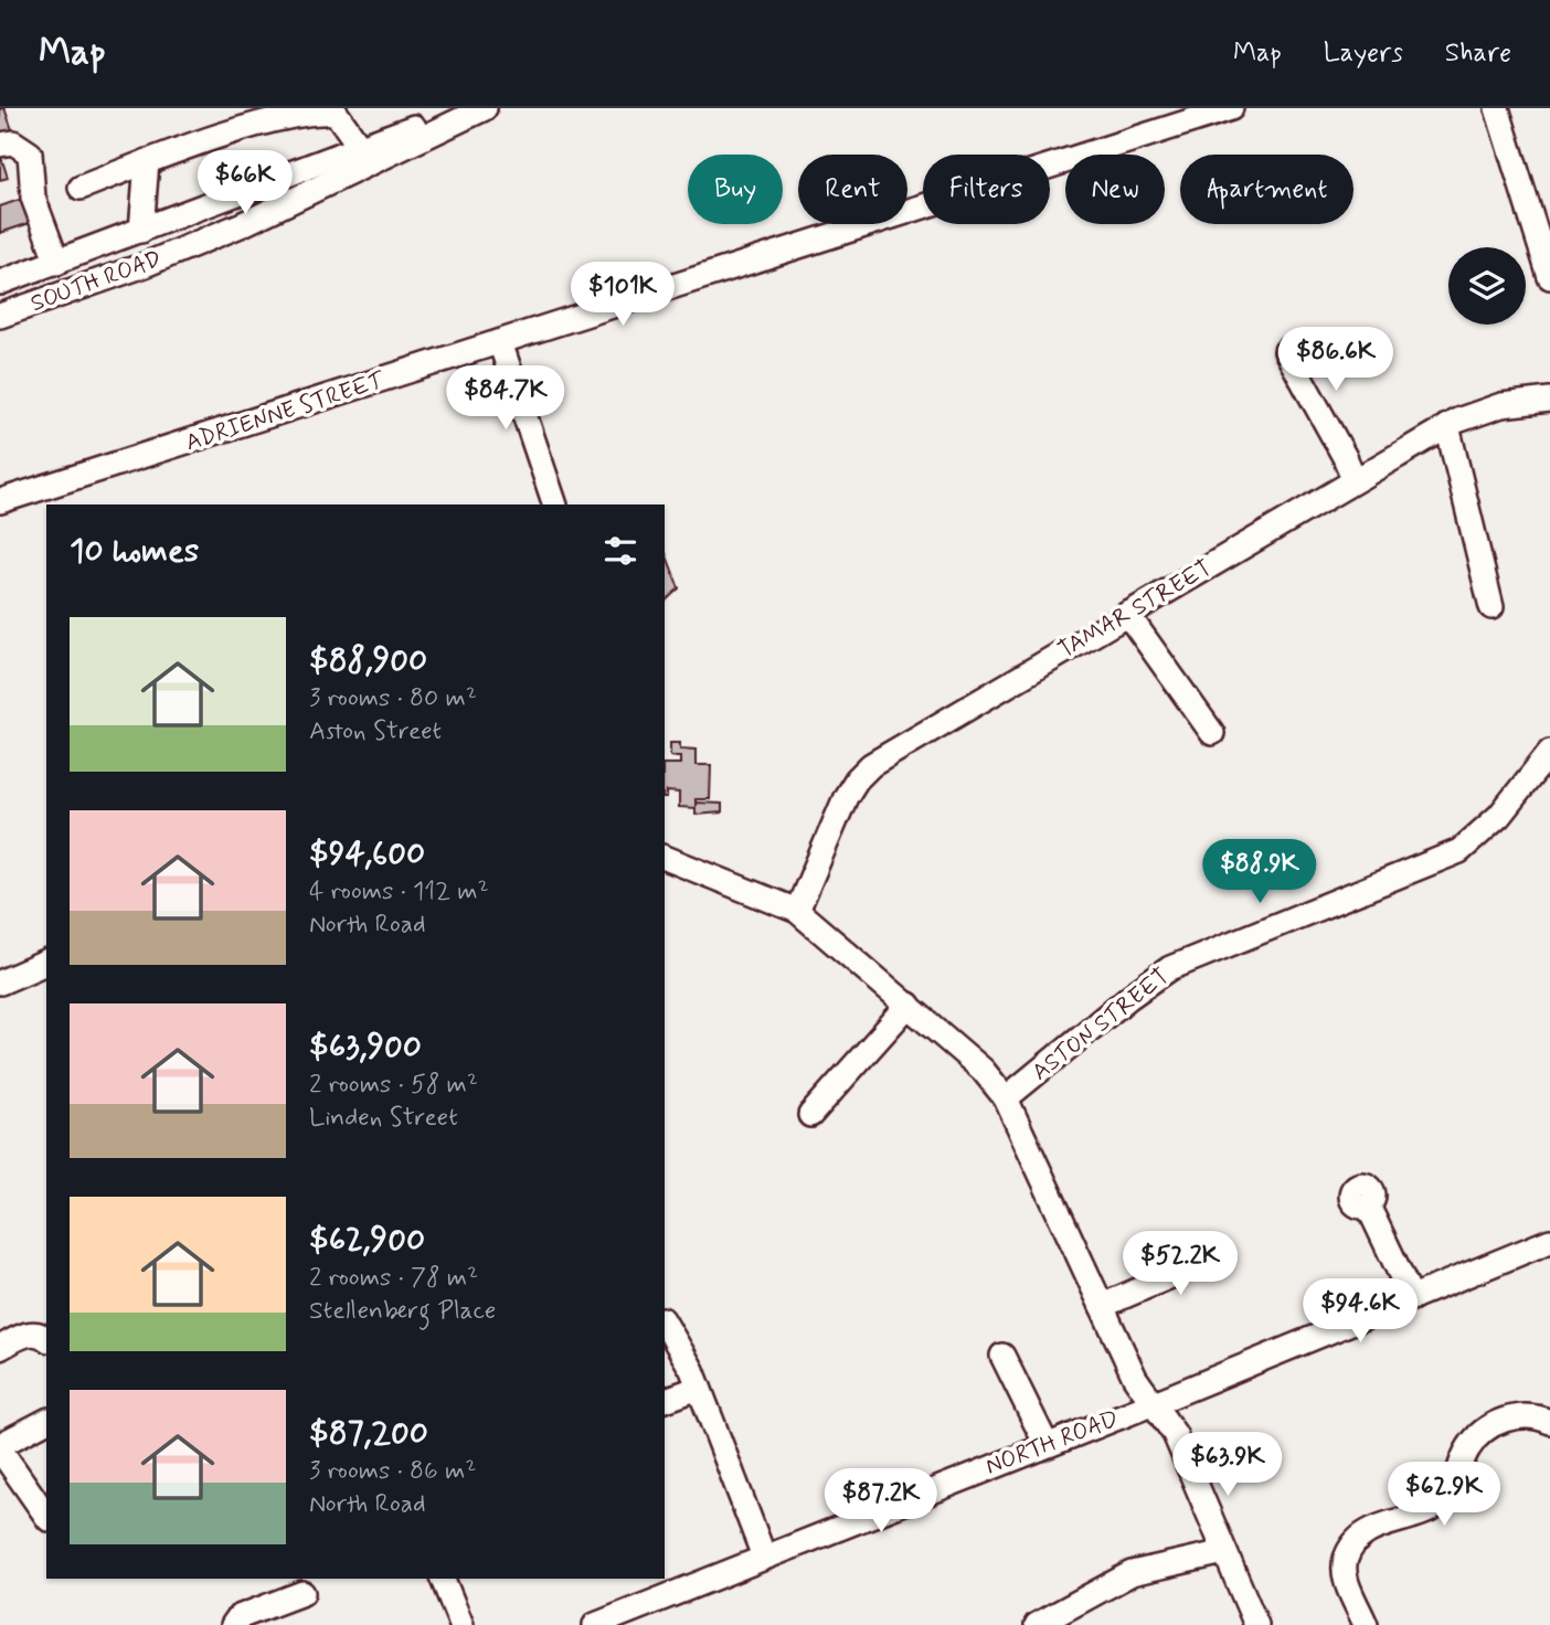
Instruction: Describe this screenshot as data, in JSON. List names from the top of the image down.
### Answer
{
  "streets": {
    "street": [
      "SOUTH ROAD",
      "ADRIENNE STREET",
      "TAMAR STREET",
      "ASTON STREET",
      "NORTH ROAD"
    ]
  },
  "page": {
    "header": "Map",
    "nav": ["Map", "Layers", "Share"],
    "price": [
      "$66K",
      "$101K",
      "$86.6K",
      "$84.7K",
      "$88.9K",
      "$52.2K",
      "$94.6K",
      "$63.9K",
      "$62.9K",
      "$87.2K"
    ],
    "chip": [
      "Buy",
      "Rent",
      "Filters",
      "New",
      "Apartment"
    ],
    "heading": "10 homes",
    "list": [
      {
        "name": "$88,900",
        "note": "3 rooms · 80 m² · Aston Street"
      },
      {
        "name": "$94,600",
        "note": "4 rooms · 112 m² · North Road"
      },
      {
        "name": "$63,900",
        "note": "2 rooms · 58 m² · Linden Street"
      },
      {
        "name": "$62,900",
        "note": "2 rooms · 78 m² · Stellenberg Place"
      },
      {
        "name": "$87,200",
        "note": "3 rooms · 86 m² · North Road"
      }
    ]
  }
}
